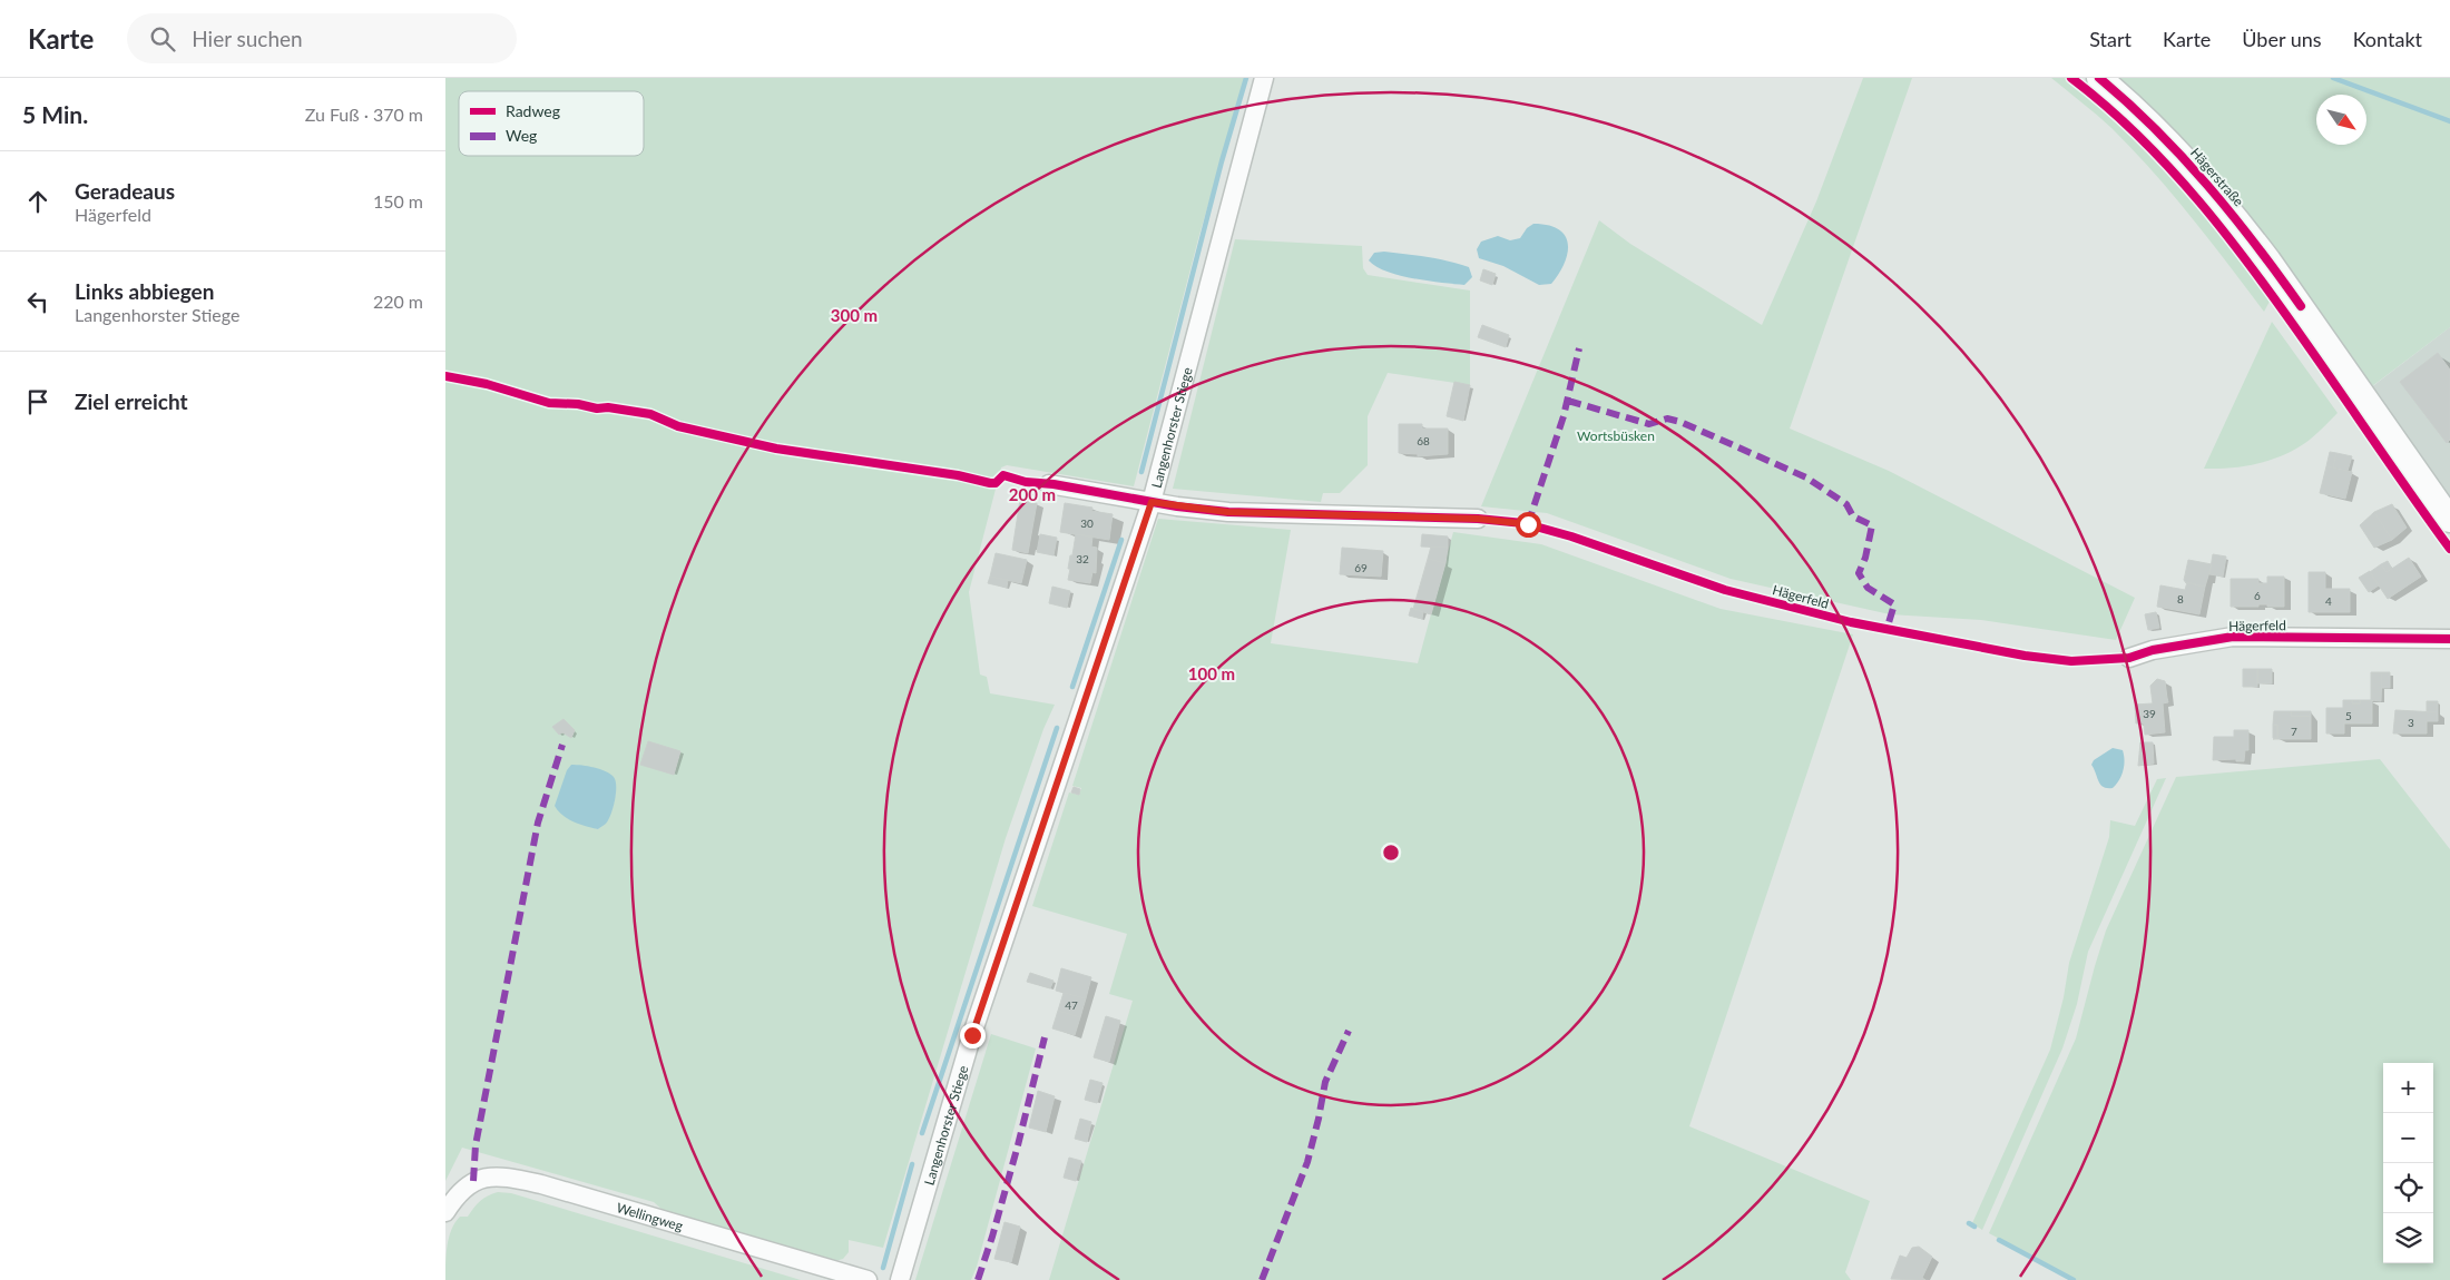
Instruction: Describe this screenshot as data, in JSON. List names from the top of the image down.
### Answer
{
  "streets": {
    "main road": ["Hägerstraße"],
    "street": ["Langenhorster Stiege", "Hägerfeld", "Wellingweg"]
  },
  "parks": ["Wortsbüsken"],
  "house_numbers": [
    "68",
    "30",
    "32",
    "69",
    "6",
    "8",
    "4",
    "39",
    "5",
    "3",
    "7",
    "47"
  ],
  "legend": ["Radweg", "Weg"],
  "north": "bottom right",
  "page": {
    "header": "Karte",
    "search": "Hier suchen",
    "nav": [
      "Start",
      "Karte",
      "Über uns",
      "Kontakt"
    ],
    "heading": ["5 Min.", "Zu Fuß · 370 m"],
    "list": [
      ["Geradeaus", "Hägerfeld", "150 m"],
      ["Links abbiegen", "Langenhorster Stiege", "220 m"],
      "Ziel erreicht"
    ],
    "map_buttons": ["+", "−"]
  },
  "rings": ["300 m", "200 m", "100 m"]
}
